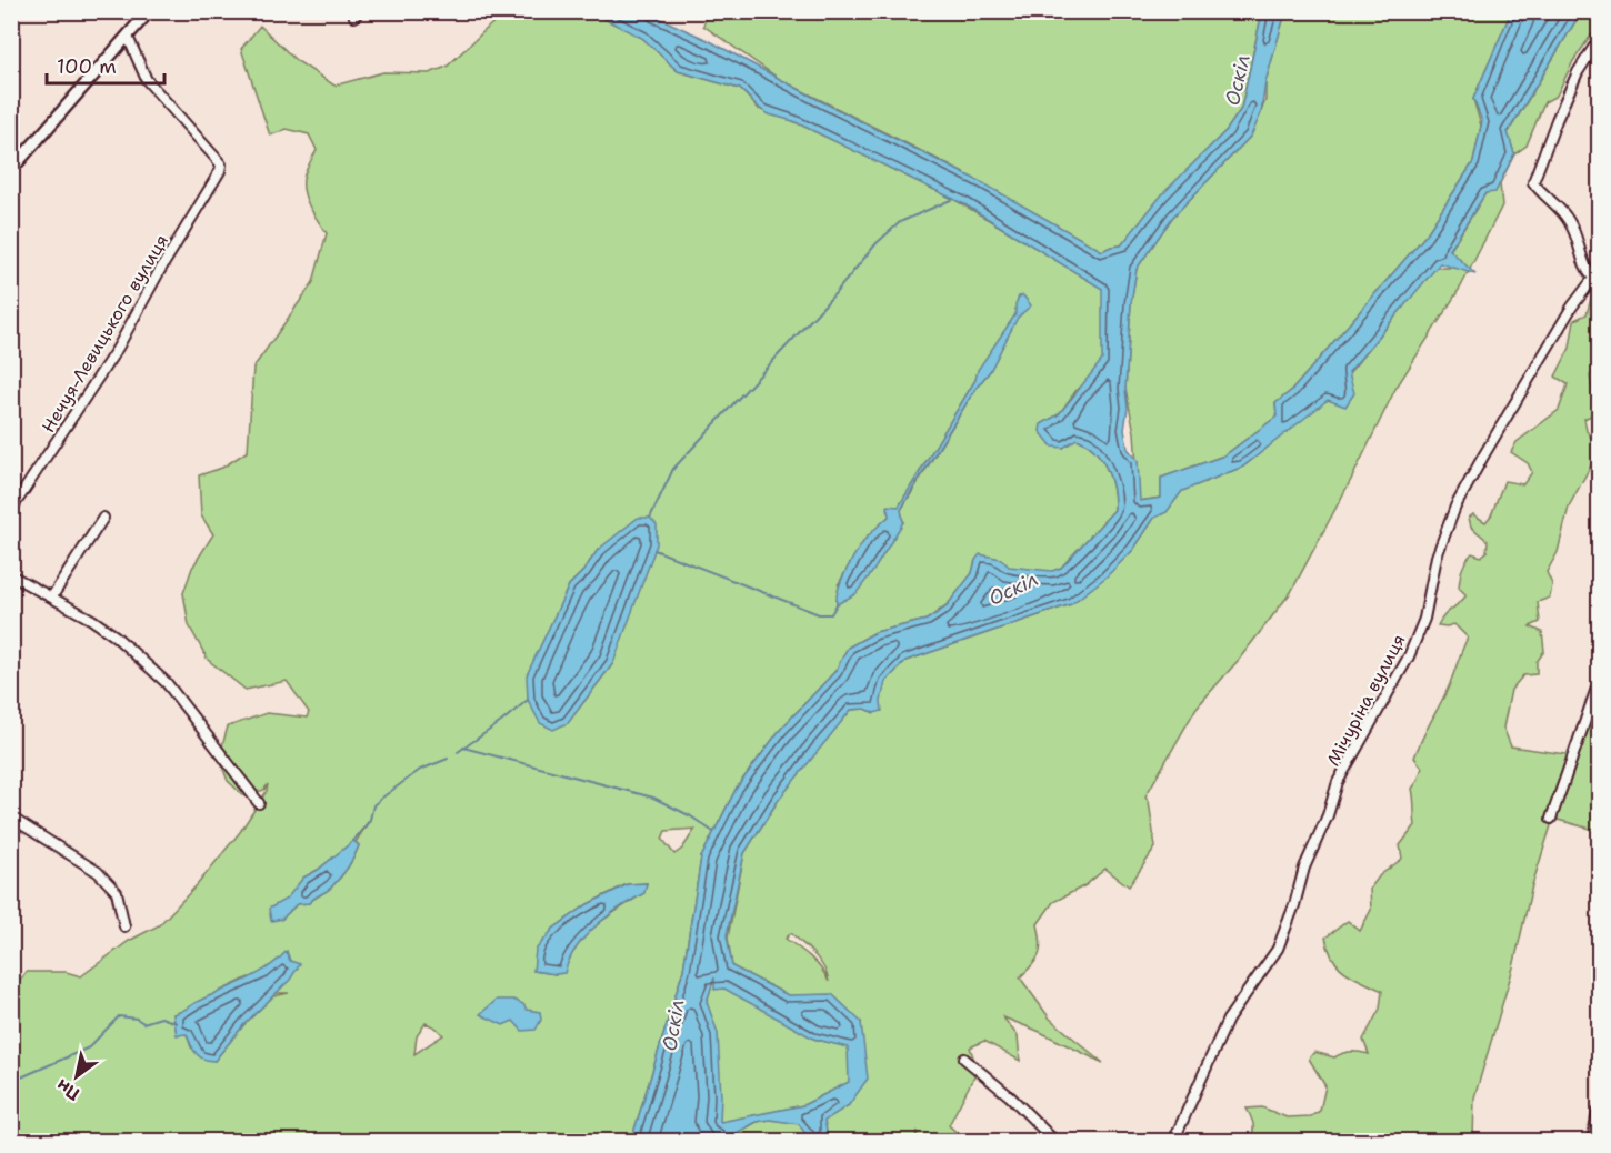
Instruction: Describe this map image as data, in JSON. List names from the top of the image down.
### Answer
{
  "streets": {
    "street": ["Нечуя-Левицького вулиця", "Мічуріна вулиця"]
  },
  "water": ["Оскіл"],
  "scale_bar": "100 m",
  "north": "bottom left"
}
